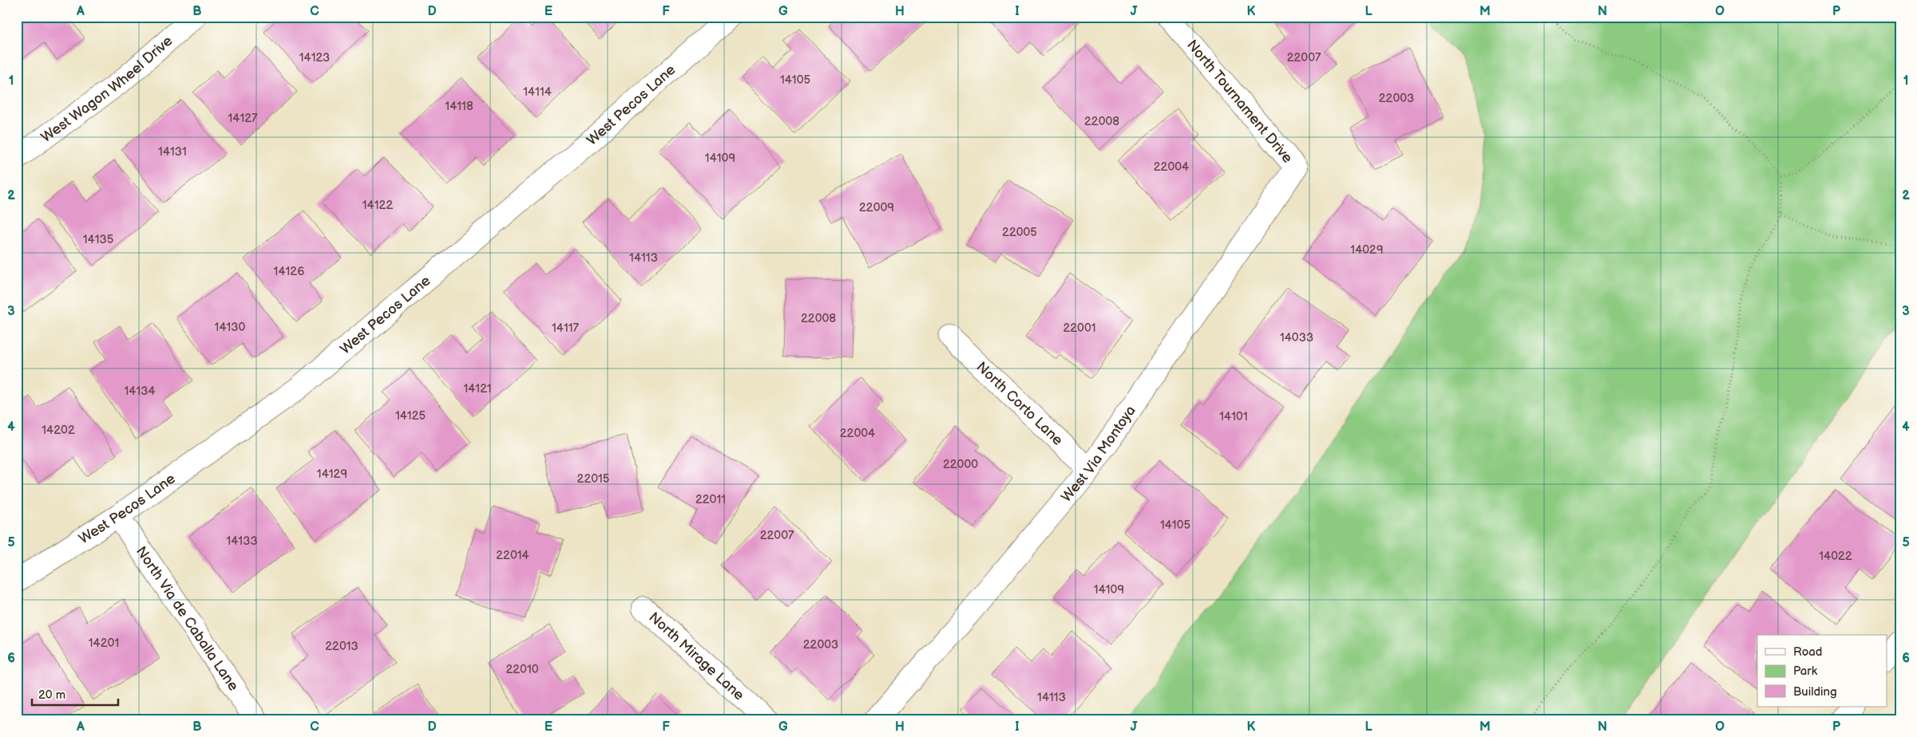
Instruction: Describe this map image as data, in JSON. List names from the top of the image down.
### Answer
{
  "streets": {
    "street": [
      "West Wagon Wheel Drive",
      "North Tournament Drive",
      "West Pecos Lane",
      "North Corto Lane",
      "West Via Montoya",
      "North Via de Caballa Lane",
      "North Mirage Lane"
    ]
  },
  "crossings": [
    ["North Tournament Drive", "West Via Montoya"],
    ["West Pecos Lane", "North Via de Caballa Lane"],
    ["North Corto Lane", "West Via Montoya"]
  ],
  "house_numbers": [
    "14123",
    "22007",
    "14105",
    "14114",
    "22003",
    "14118",
    "14127",
    "22008",
    "14131",
    "14109",
    "22004",
    "14122",
    "22009",
    "22005",
    "14135",
    "14029",
    "14113",
    "14126",
    "22008",
    "14130",
    "14117",
    "22001",
    "14033",
    "14121",
    "14134",
    "14125",
    "14101",
    "14202",
    "22004",
    "22000",
    "14129",
    "22015",
    "22011",
    "14105",
    "22007",
    "14133",
    "22014",
    "14022",
    "14109",
    "14201",
    "22003",
    "22013",
    "22010",
    "14113"
  ],
  "legend": ["Road", "Park", "Building"],
  "scale_bar": "20 m",
  "grid": {
    "columns": [
      "A",
      "B",
      "C",
      "D",
      "E",
      "F",
      "G",
      "H",
      "I",
      "J",
      "K",
      "L",
      "M",
      "N",
      "O",
      "P"
    ],
    "rows": [
      "1",
      "2",
      "3",
      "4",
      "5",
      "6"
    ]
  }
}
